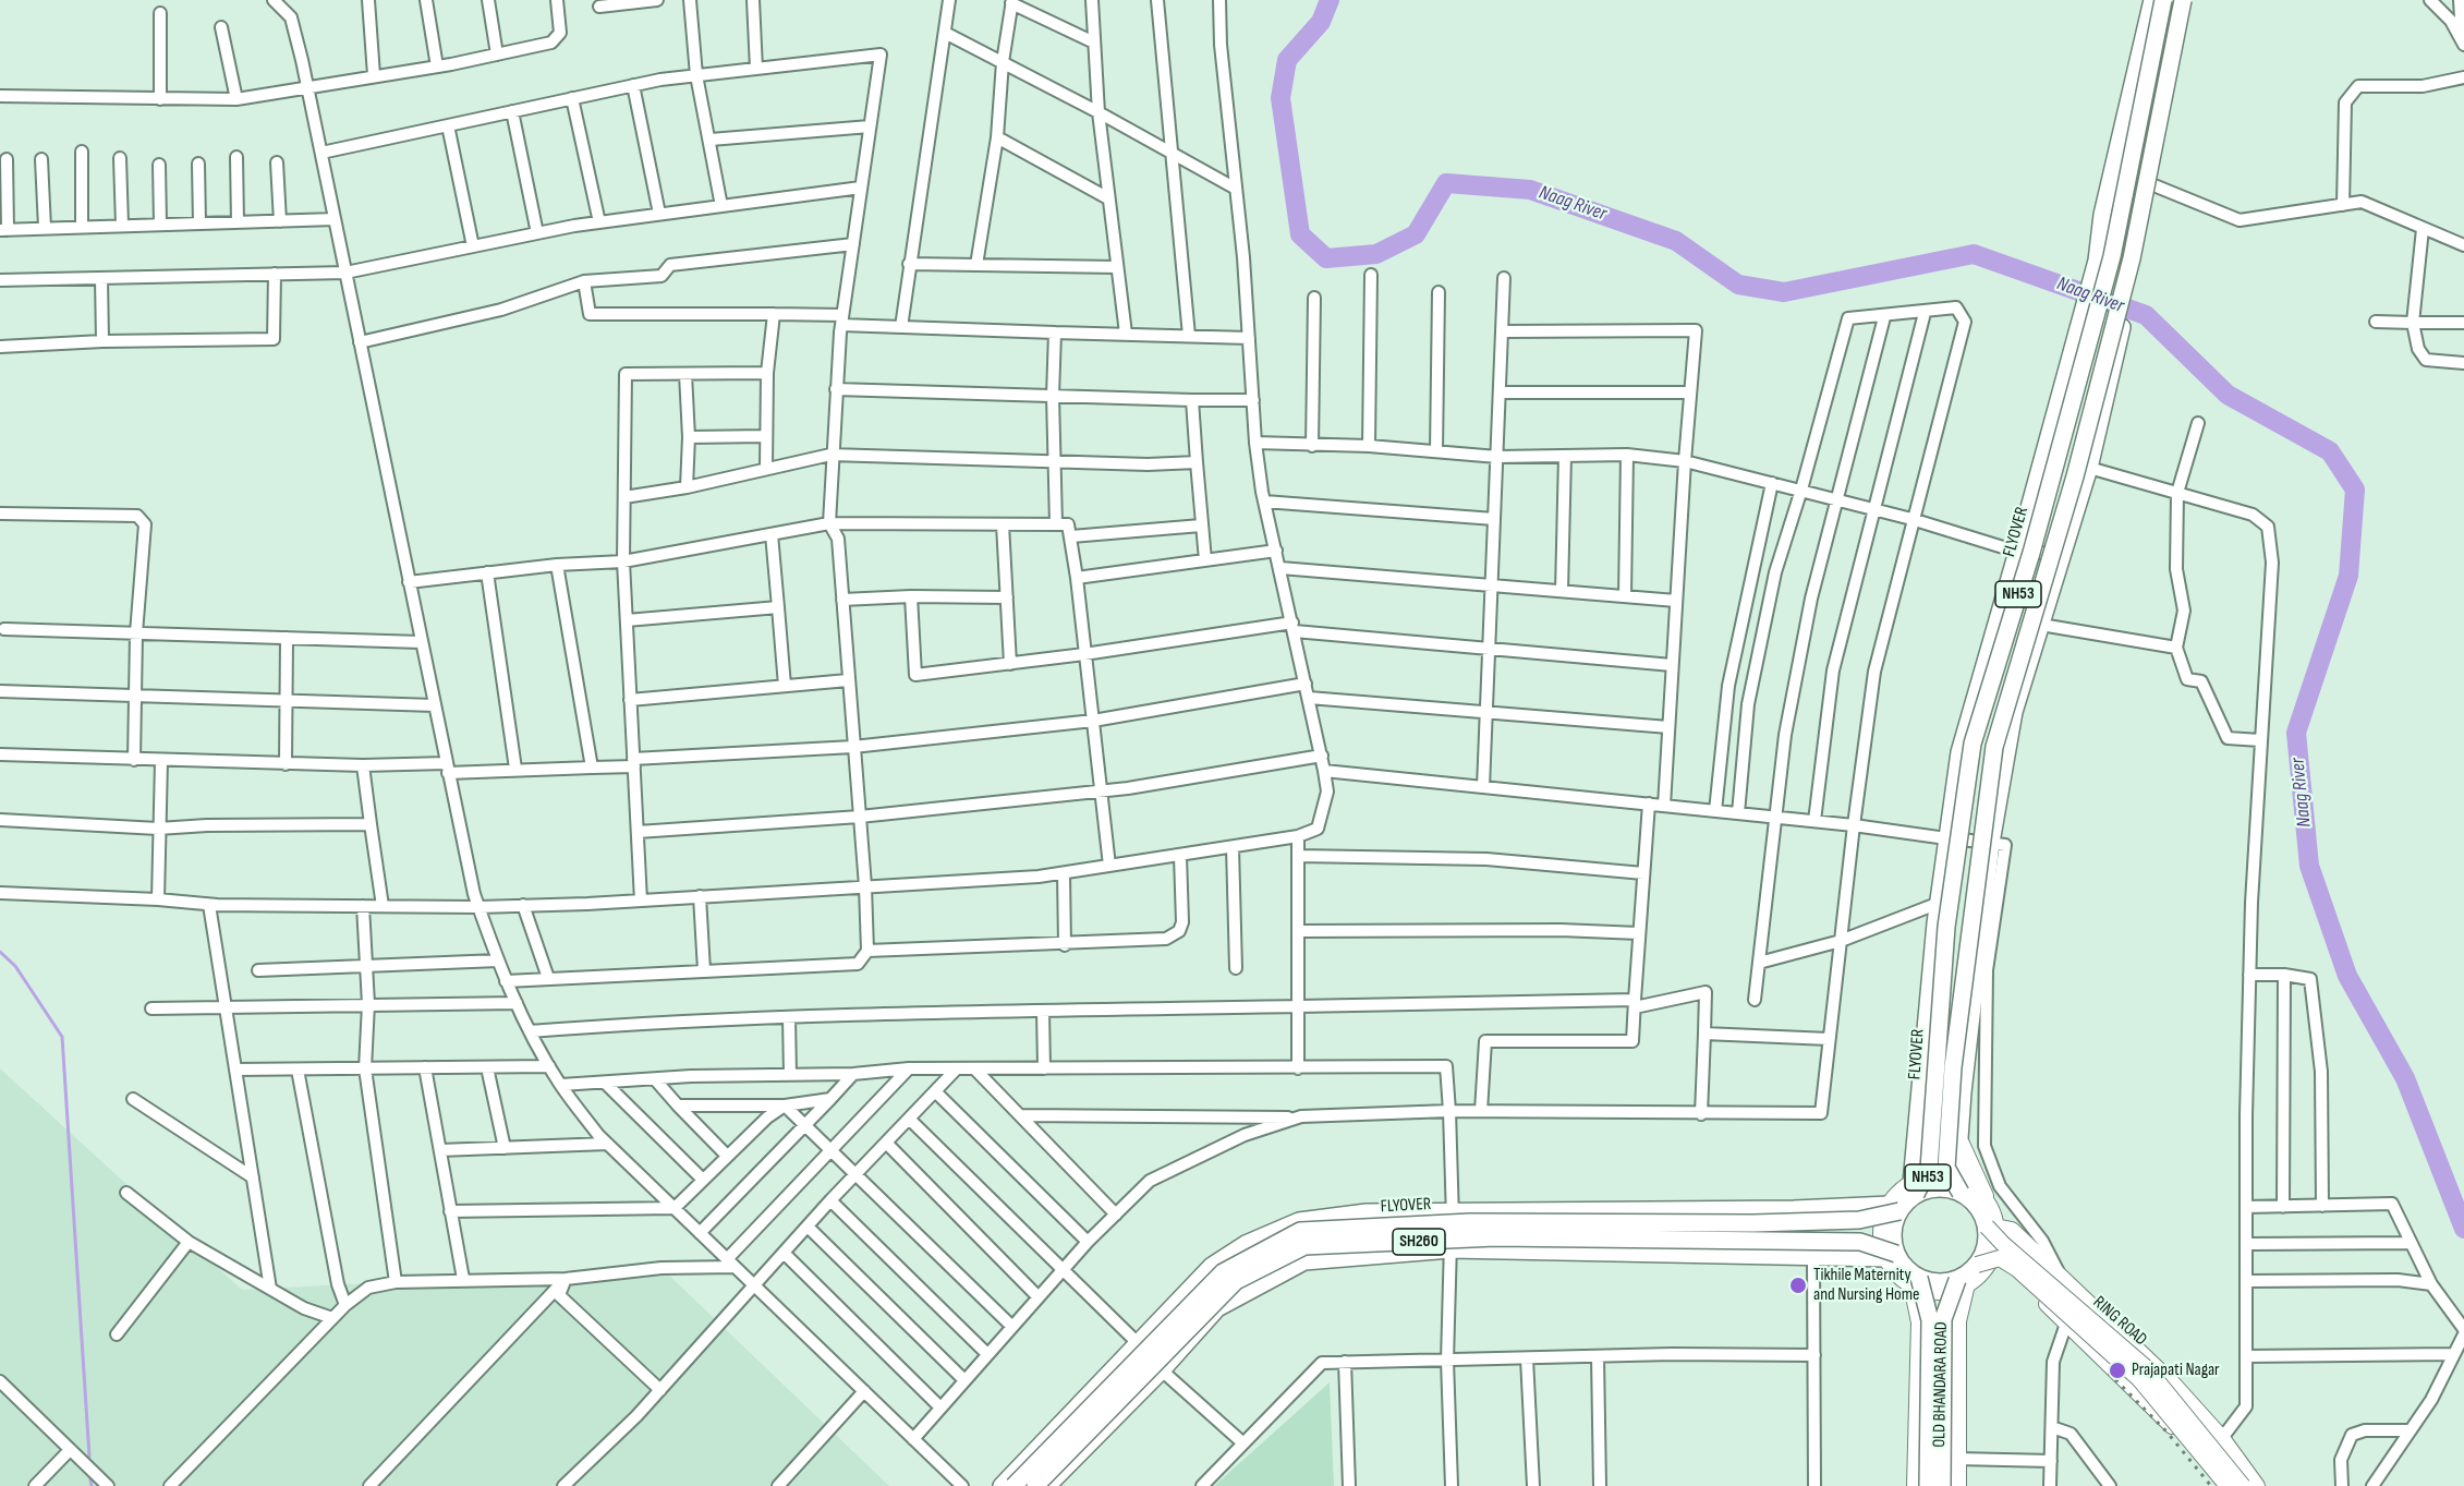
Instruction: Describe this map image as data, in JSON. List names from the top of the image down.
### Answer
{
  "streets": {
    "highway": ["FLYOVER", "NH53", "SH260"],
    "main road": ["RING ROAD", "OLD BHANDARA ROAD"]
  },
  "crossings": [
    ["FLYOVER", "NH53"],
    ["FLYOVER", "SH260"],
    ["FLYOVER", "RING ROAD"],
    ["FLYOVER", "OLD BHANDARA ROAD"],
    ["NH53", "SH260"],
    ["NH53", "RING ROAD"],
    ["NH53", "OLD BHANDARA ROAD"],
    ["SH260", "RING ROAD"],
    ["SH260", "OLD BHANDARA ROAD"],
    ["RING ROAD", "OLD BHANDARA ROAD"]
  ],
  "water": ["Naag River"],
  "places": ["Tikhile Maternity and Nursing Home", "Prajapati Nagar"]
}
